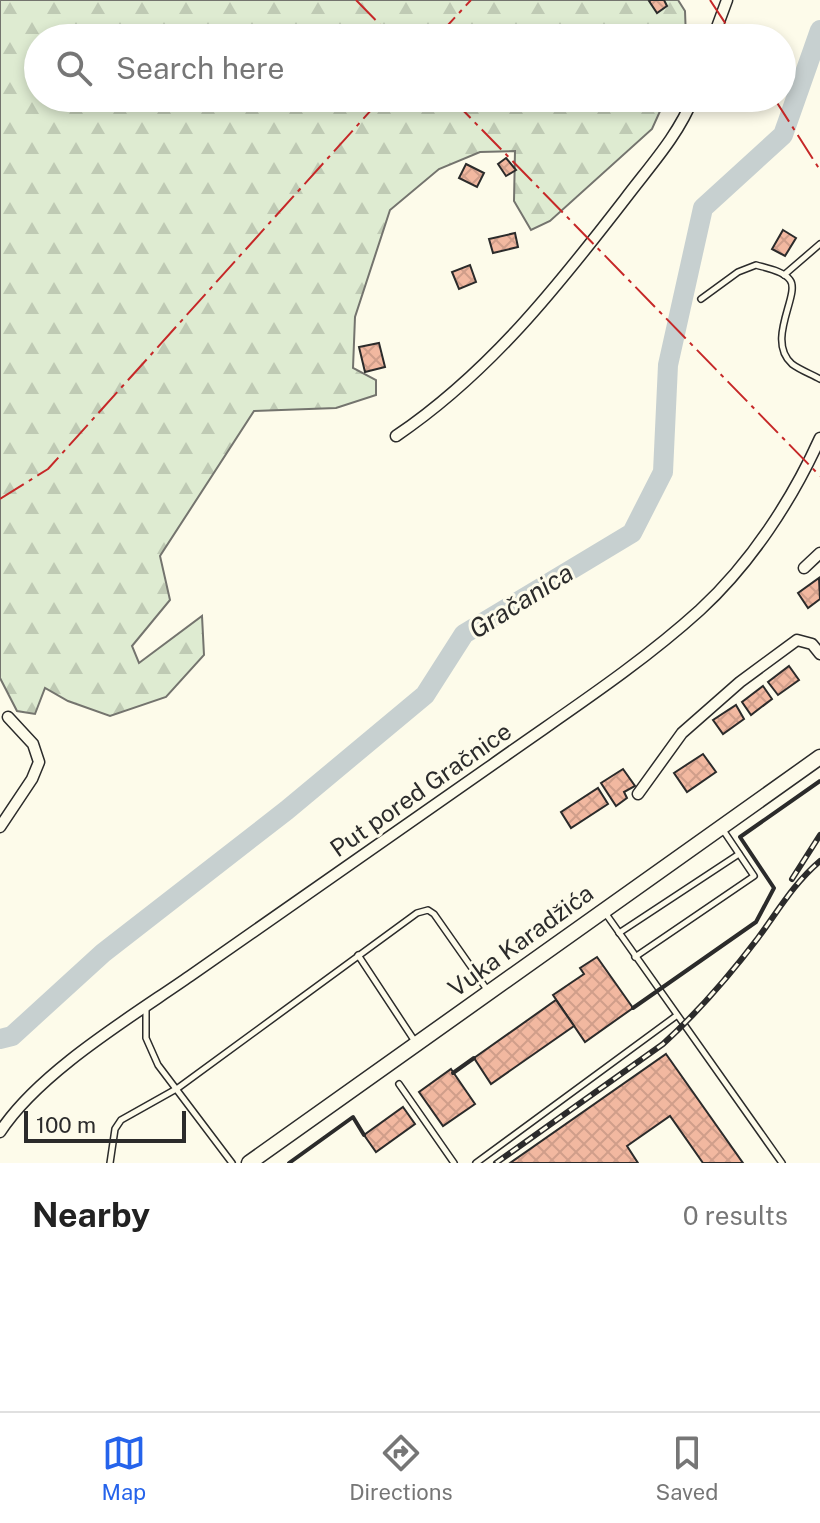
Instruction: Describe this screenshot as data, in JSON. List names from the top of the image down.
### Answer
{
  "streets": {
    "street": ["Put pored Gračnice", "Vuka Karadžića"]
  },
  "water": ["Gračanica"],
  "scale_bar": "100 m",
  "page": {
    "search": "Search here",
    "scale": "100 m",
    "heading": ["Nearby", "0 results"],
    "nav": ["Map", "Directions", "Saved"]
  }
}
